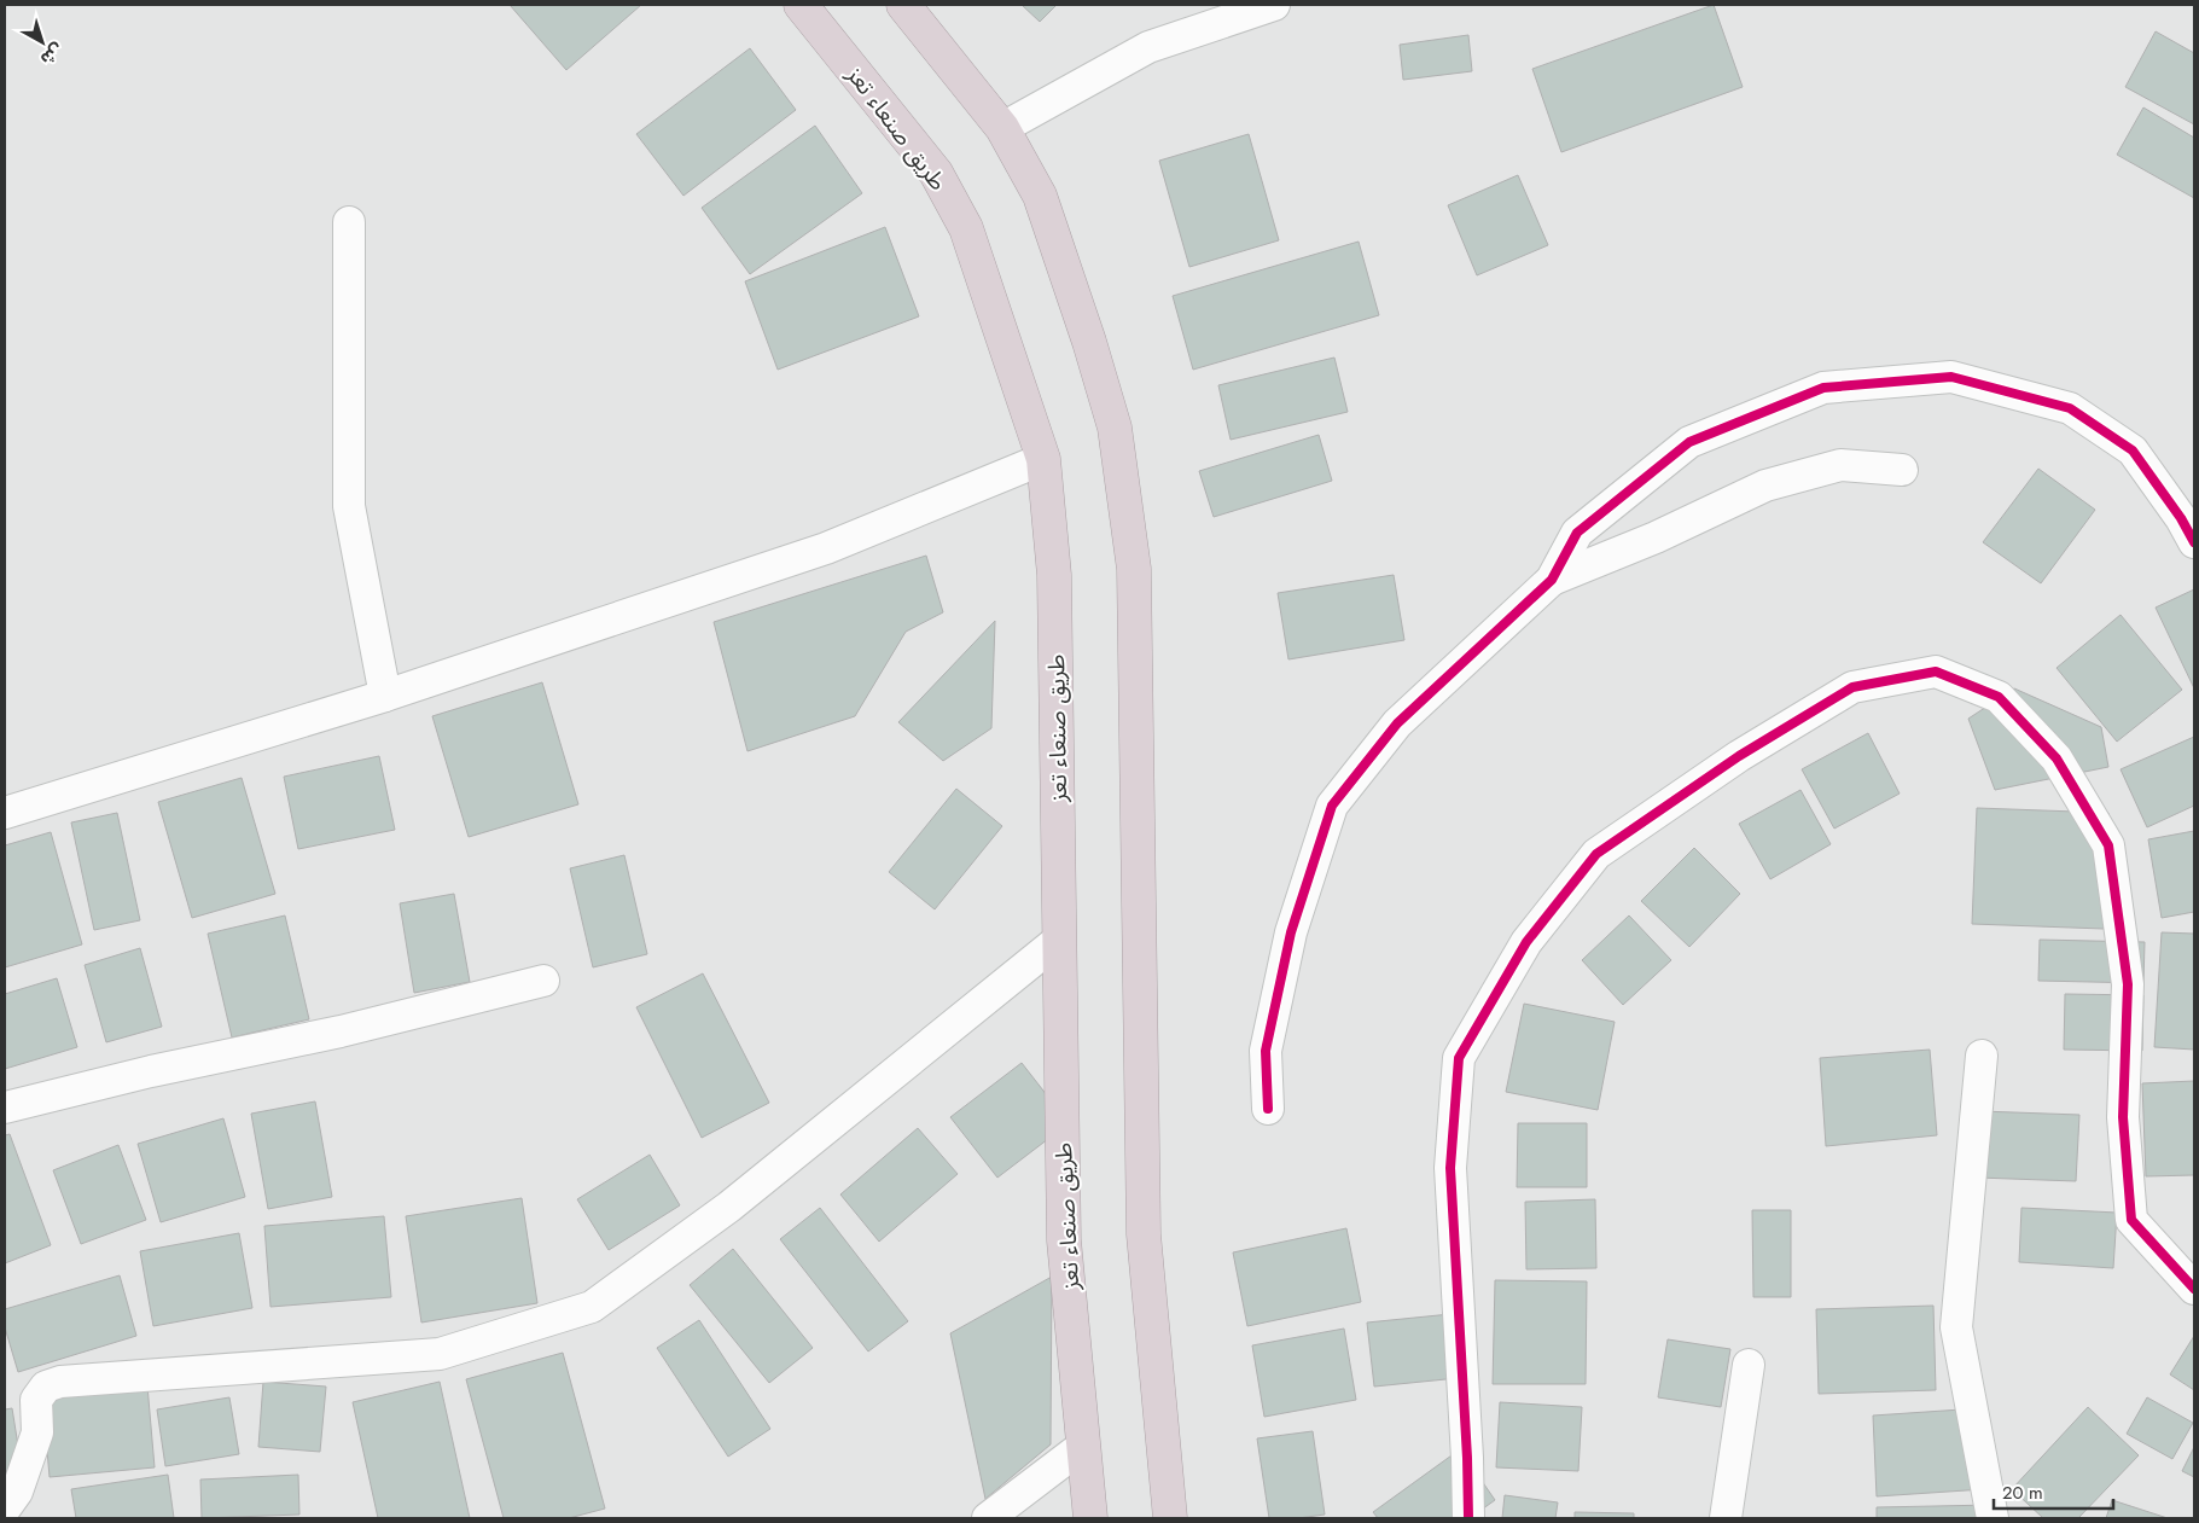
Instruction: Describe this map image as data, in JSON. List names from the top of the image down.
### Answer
{
  "streets": {
    "highway": ["طريق صنعاء تعز"]
  },
  "scale_bar": "20 m",
  "north": "bottom right"
}
